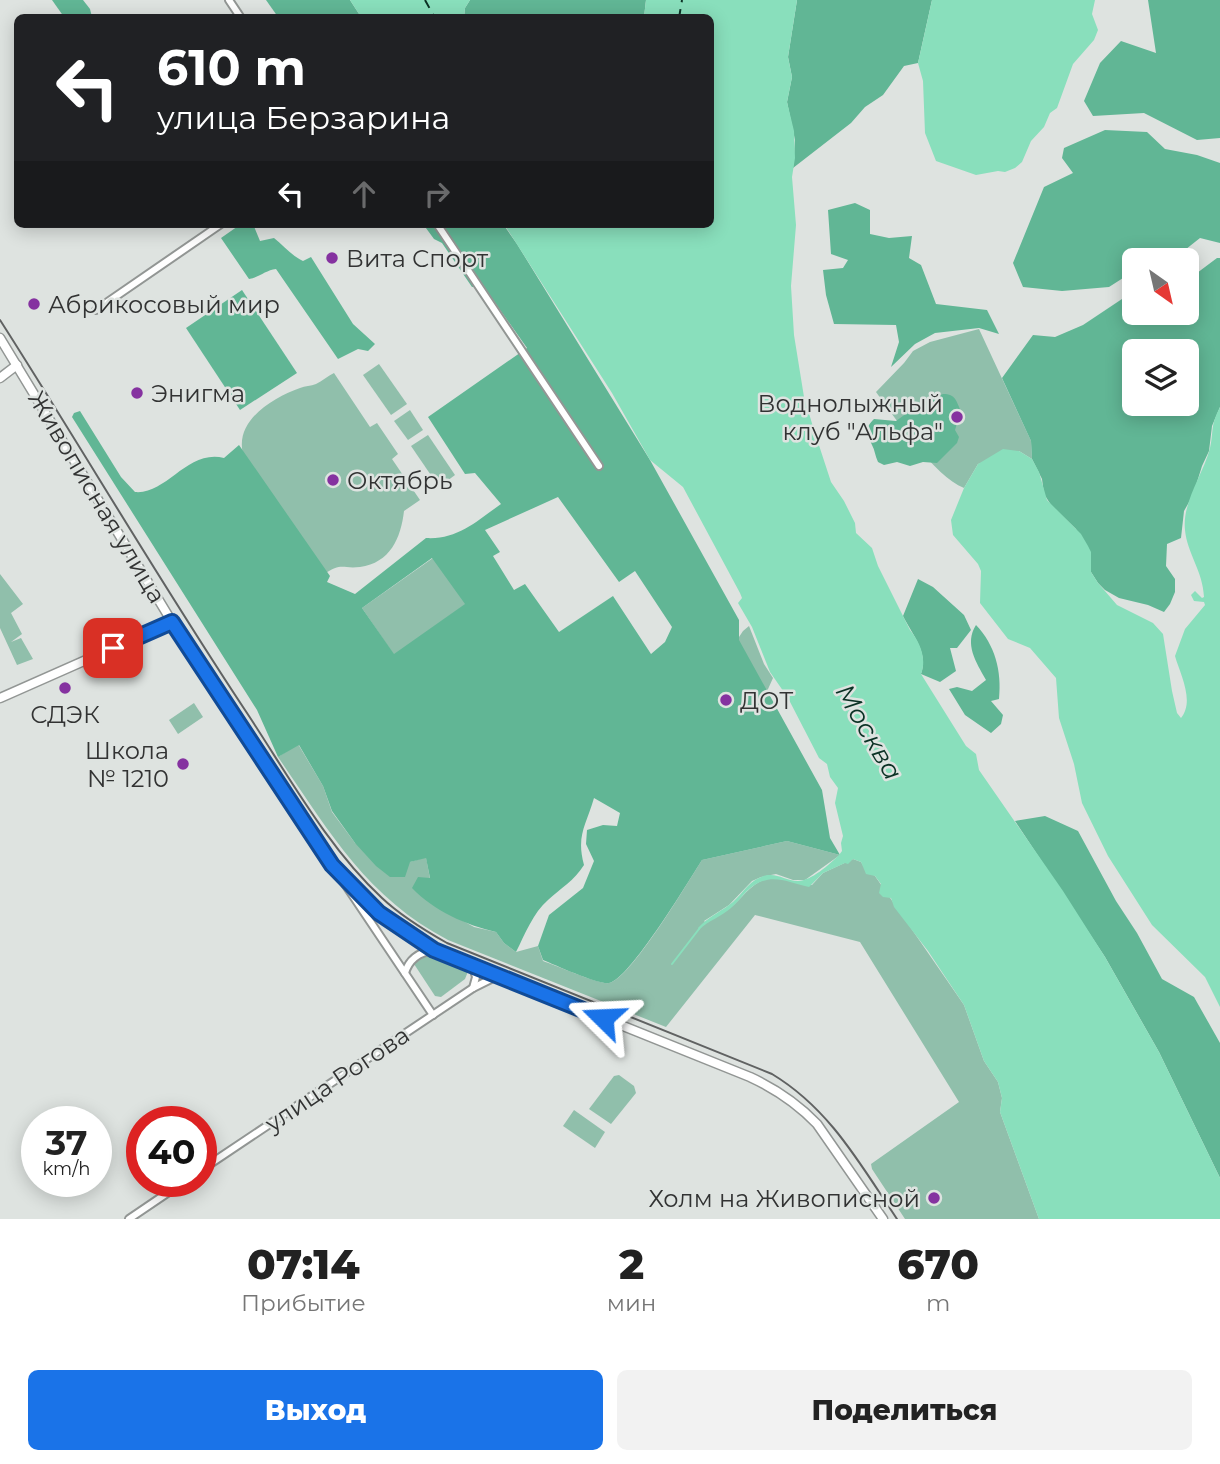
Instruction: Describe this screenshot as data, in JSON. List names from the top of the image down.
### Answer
{
  "streets": {
    "street": ["Живописная улица", "улица Рогова"]
  },
  "crossings": [
    ["Живописная улица", "улица Рогова"]
  ],
  "water": ["Москва"],
  "places": [
    "Вита Спорт",
    "Абрикосовый мир",
    "Энигма",
    "Воднолыжный клуб \"Альфа\"",
    "Октябрь",
    "СДЭК",
    "ДОТ",
    "Школа № 1210",
    "Холм на Живописной"
  ],
  "north": "bottom right",
  "page": {
    "turn": ["610 m", "улица Берзарина"],
    "speed": "37 km/h",
    "limit": "40",
    "eta": [
      "07:14",
      "Прибытие",
      "2",
      "мин",
      "670",
      "m"
    ],
    "buttons": ["Выход", "Поделиться"]
  }
}
